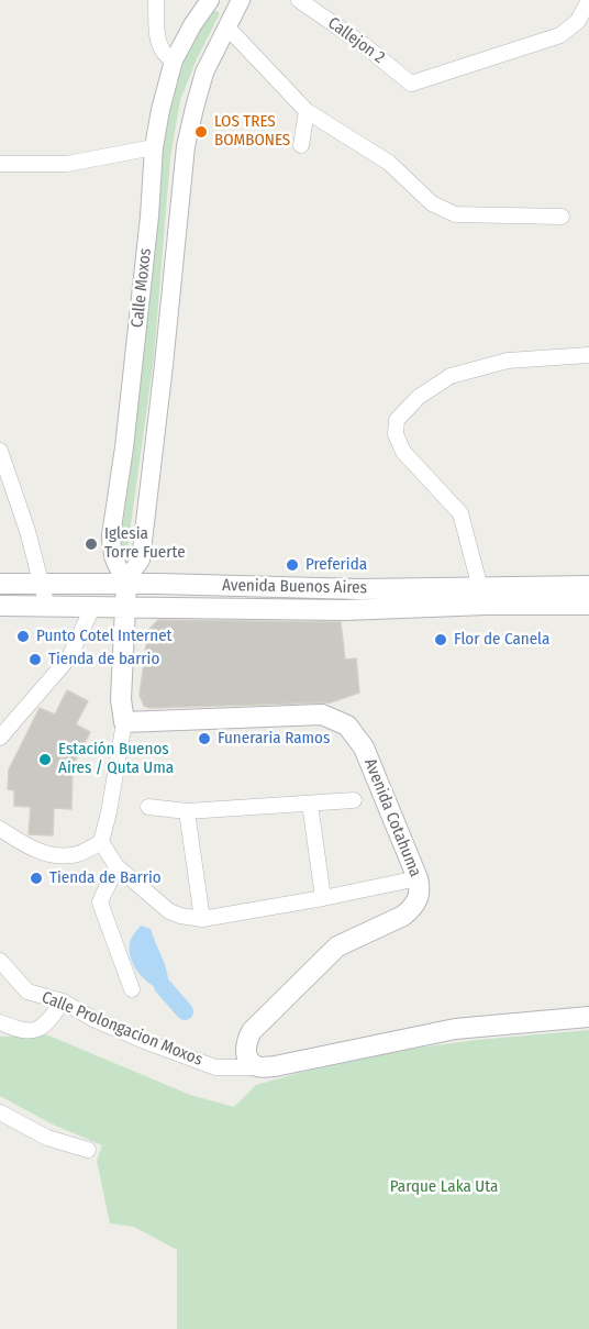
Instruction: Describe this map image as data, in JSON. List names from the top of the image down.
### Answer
{
  "streets": {
    "main road": ["Calle Moxos", "Avenida Buenos Aires", "Avenida Cotahuma"],
    "street": ["Callejon 2", "Calle Prolongacion Moxos"]
  },
  "crossings": [
    ["Calle Moxos", "Avenida Buenos Aires"],
    ["Avenida Cotahuma", "Calle Prolongacion Moxos"]
  ],
  "parks": ["Parque Laka Uta"],
  "places": [
    "LOS TRES BOMBONES",
    "Iglesia Torre Fuerte",
    "Preferida",
    "Punto Cotel Internet",
    "Flor de Canela",
    "Tienda de barrio",
    "Funeraria Ramos",
    "Estación Buenos Aires / Quta Uma",
    "Tienda de Barrio"
  ]
}
